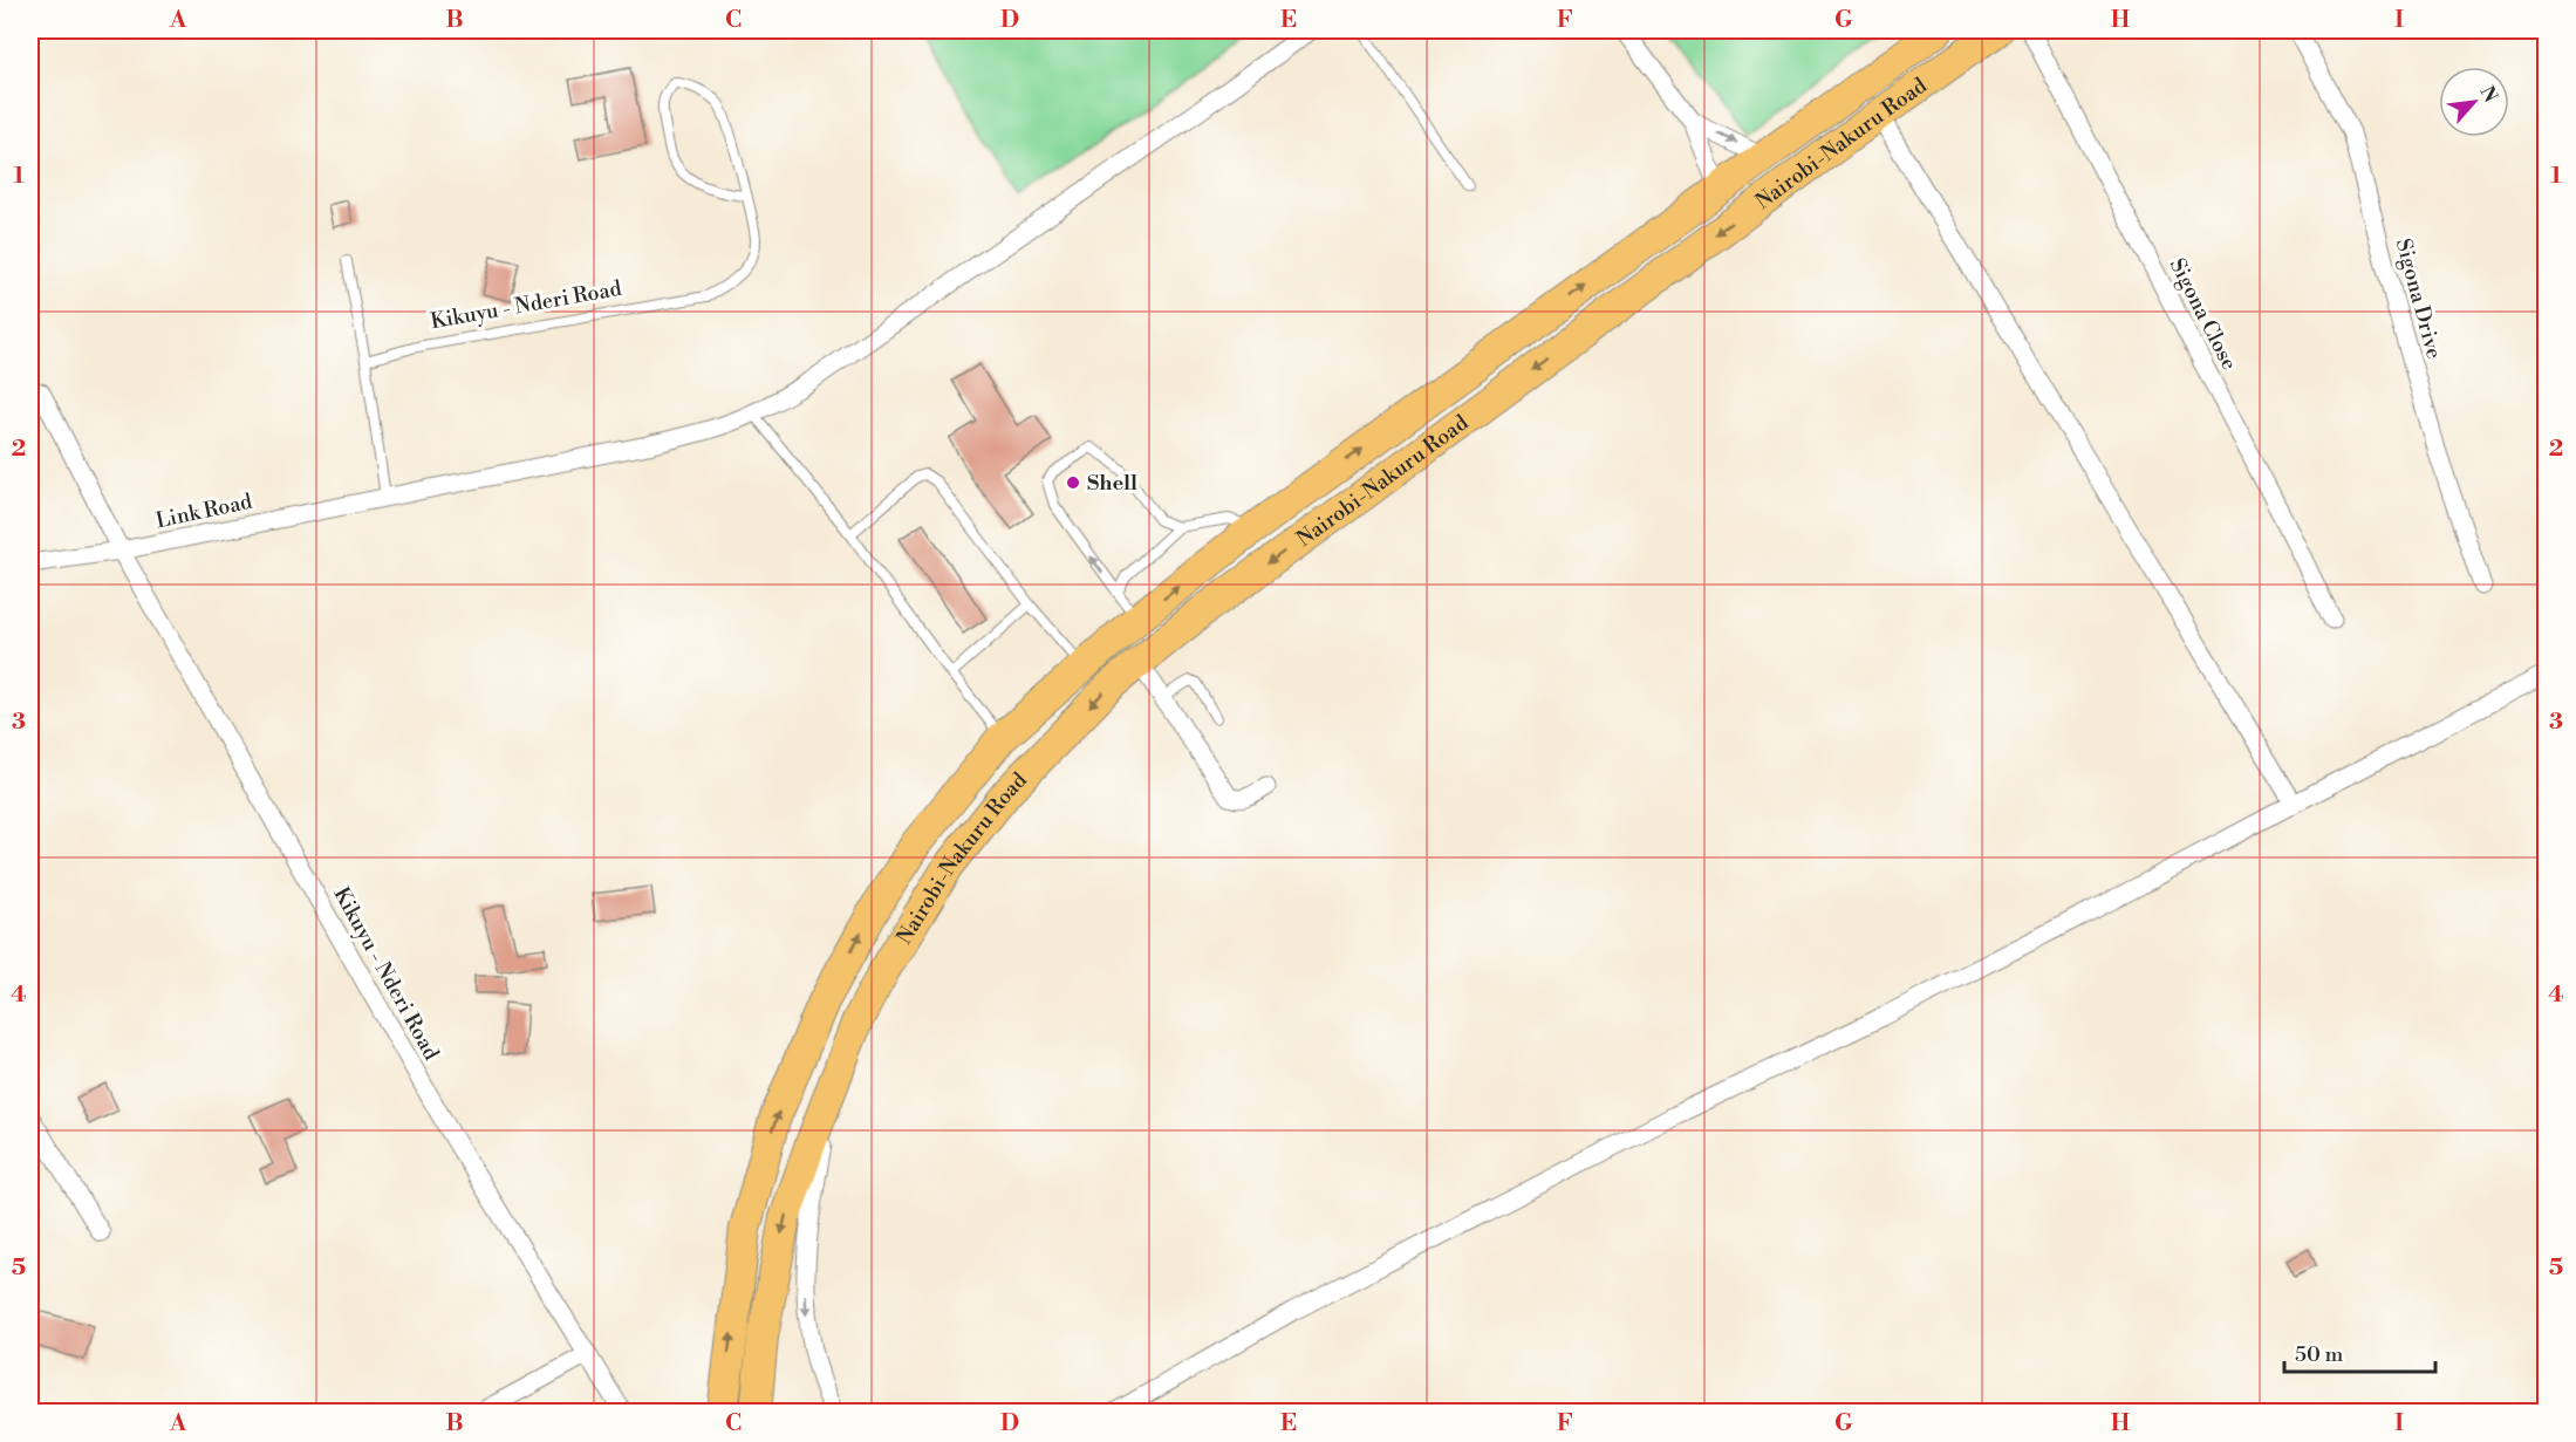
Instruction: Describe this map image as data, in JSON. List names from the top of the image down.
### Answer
{
  "streets": {
    "highway": ["Nairobi-Nakuru Road"],
    "street": [
      "Sigona Drive",
      "Kikuyu - Nderi Road",
      "Sigona Close",
      "Link Road"
    ]
  },
  "crossings": [
    ["Kikuyu - Nderi Road", "Link Road"]
  ],
  "places": ["Shell"],
  "scale_bar": "50 m",
  "north": "top right",
  "grid": {
    "columns": [
      "A",
      "B",
      "C",
      "D",
      "E",
      "F",
      "G",
      "H",
      "I"
    ],
    "rows": [
      "1",
      "2",
      "3",
      "4",
      "5"
    ]
  }
}
